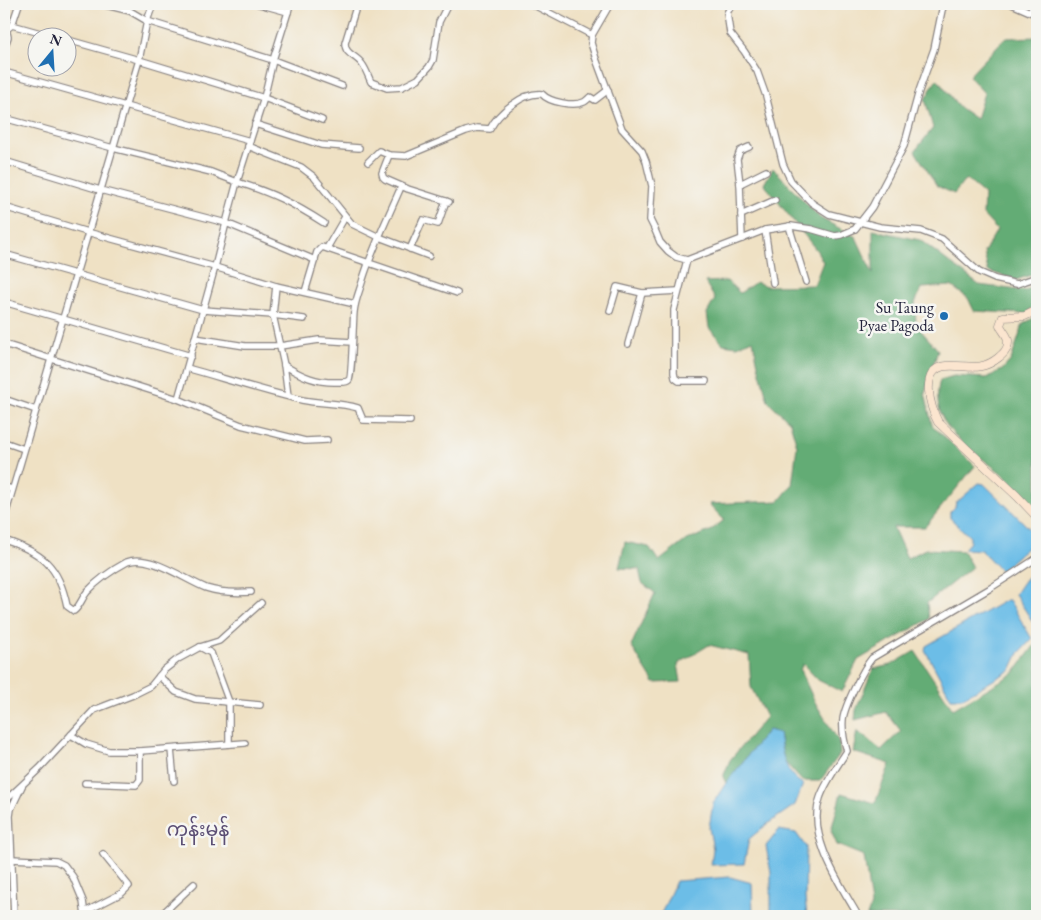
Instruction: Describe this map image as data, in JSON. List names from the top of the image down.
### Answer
{
  "districts": ["ကုန်းမုန်"],
  "places": ["Su Taung Pyae Pagoda"],
  "north": "top"
}
